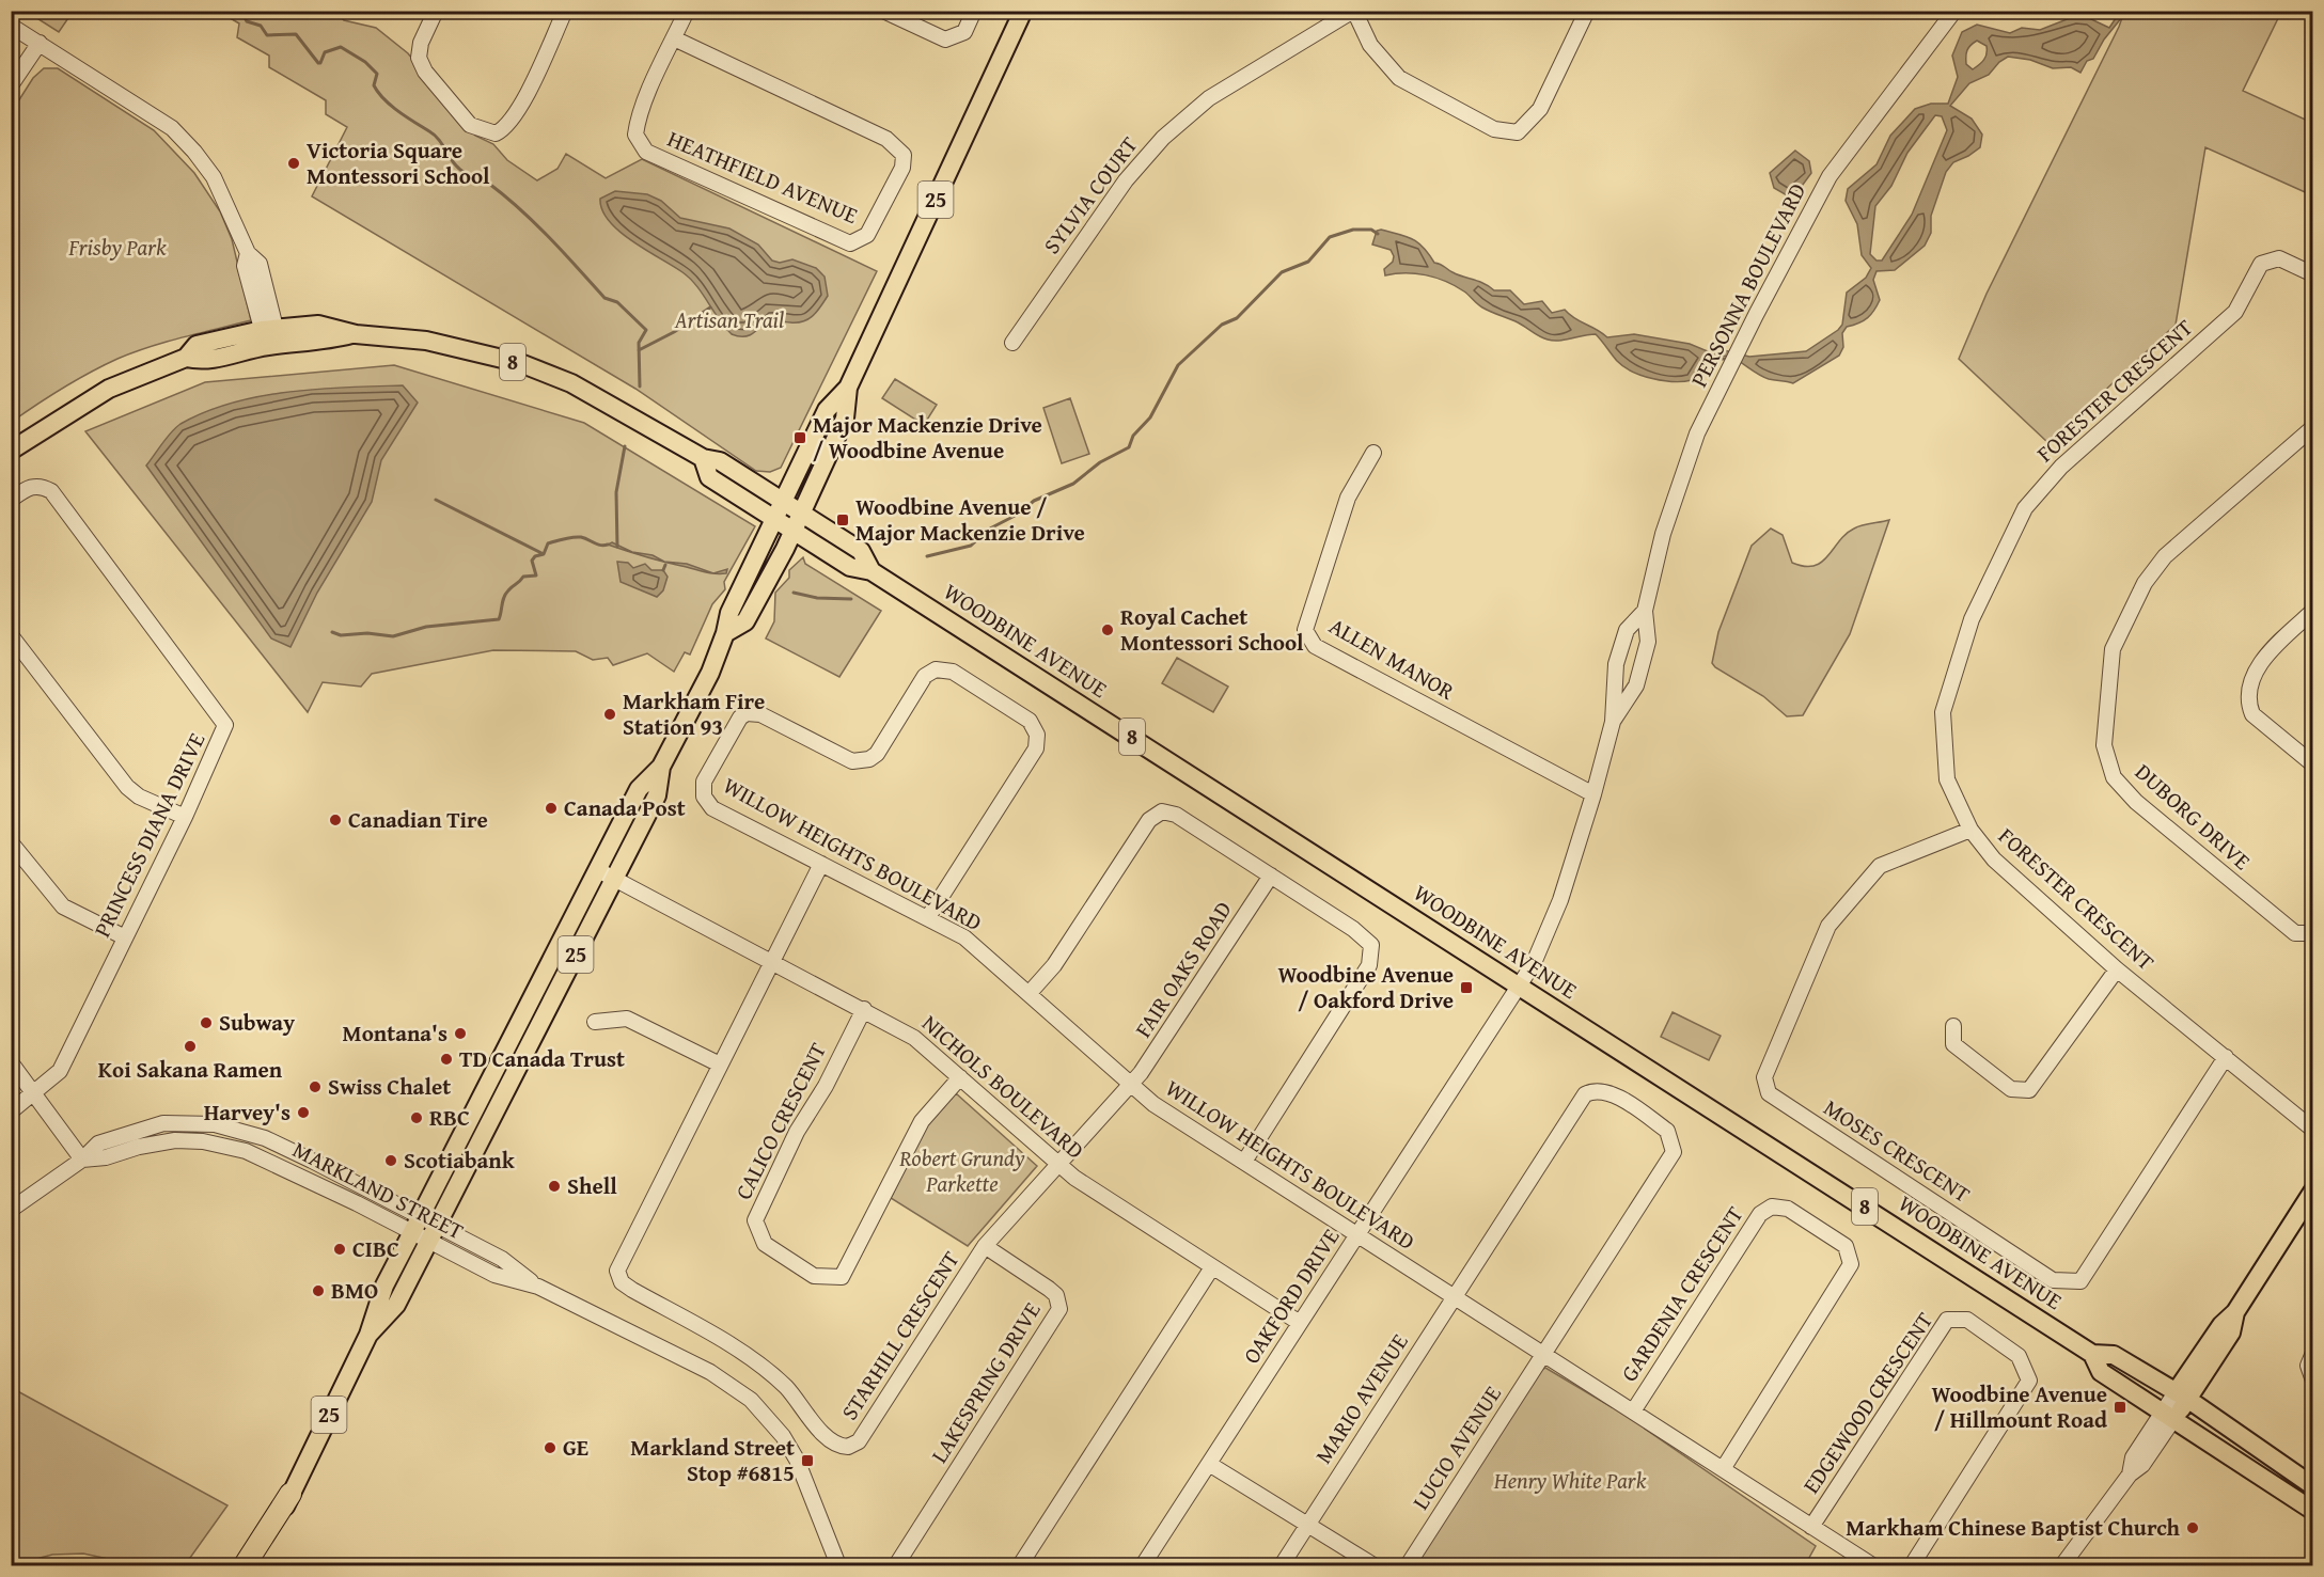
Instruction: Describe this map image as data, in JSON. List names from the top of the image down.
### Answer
{
  "streets": {
    "main road": ["25", "8", "WOODBINE AVENUE"],
    "street": [
      "HEATHFIELD AVENUE",
      "SYLVIA COURT",
      "PERSONNA BOULEVARD",
      "FORESTER CRESCENT",
      "ALLEN MANOR",
      "DUBORG DRIVE",
      "PRINCESS DIANA DRIVE",
      "WILLOW HEIGHTS BOULEVARD",
      "FAIR OAKS ROAD",
      "NICHOLS BOULEVARD",
      "CALICO CRESCENT",
      "MOSES CRESCENT",
      "MARKLAND STREET",
      "GARDENIA CRESCENT",
      "OAKFORD DRIVE",
      "STARHILL CRESCENT",
      "LAKESPRING DRIVE",
      "MARIO AVENUE",
      "EDGEWOOD CRESCENT",
      "LUCIO AVENUE"
    ]
  },
  "crossings": [
    ["25", "WOODBINE AVENUE"],
    ["25", "NICHOLS BOULEVARD"],
    ["25", "MARKLAND STREET"],
    ["PERSONNA BOULEVARD", "WOODBINE AVENUE"],
    ["PERSONNA BOULEVARD", "ALLEN MANOR"],
    ["PERSONNA BOULEVARD", "OAKFORD DRIVE"],
    ["FORESTER CRESCENT", "MOSES CRESCENT"],
    ["WOODBINE AVENUE", "OAKFORD DRIVE"],
    ["WILLOW HEIGHTS BOULEVARD", "FAIR OAKS ROAD"],
    ["WILLOW HEIGHTS BOULEVARD", "GARDENIA CRESCENT"],
    ["WILLOW HEIGHTS BOULEVARD", "OAKFORD DRIVE"],
    ["WILLOW HEIGHTS BOULEVARD", "STARHILL CRESCENT"],
    ["WILLOW HEIGHTS BOULEVARD", "MARIO AVENUE"],
    ["WILLOW HEIGHTS BOULEVARD", "EDGEWOOD CRESCENT"],
    ["WILLOW HEIGHTS BOULEVARD", "LUCIO AVENUE"],
    ["FAIR OAKS ROAD", "STARHILL CRESCENT"],
    ["NICHOLS BOULEVARD", "CALICO CRESCENT"],
    ["NICHOLS BOULEVARD", "OAKFORD DRIVE"],
    ["NICHOLS BOULEVARD", "STARHILL CRESCENT"],
    ["STARHILL CRESCENT", "LAKESPRING DRIVE"],
    ["MARIO AVENUE", "LUCIO AVENUE"]
  ],
  "parks": [
    "Frisby Park",
    "Artisan Trail",
    "Robert Grundy Parkette",
    "Henry White Park"
  ],
  "places": {
    "other": [
      "Victoria Square Montessori School",
      "Royal Cachet Montessori School",
      "Markham Fire Station 93",
      "Canada Post",
      "Canadian Tire",
      "Subway",
      "Montana's",
      "Koi Sakana Ramen",
      "TD Canada Trust",
      "Swiss Chalet",
      "Harvey's",
      "RBC",
      "Scotiabank",
      "Shell",
      "CIBC",
      "BMO",
      "GE",
      "Markham Chinese Baptist Church"
    ],
    "transit": [
      "Major Mackenzie Drive / Woodbine Avenue",
      "Woodbine Avenue / Major Mackenzie Drive",
      "Woodbine Avenue / Oakford Drive",
      "Woodbine Avenue / Hillmount Road",
      "Markland Street Stop #6815"
    ]
  }
}
